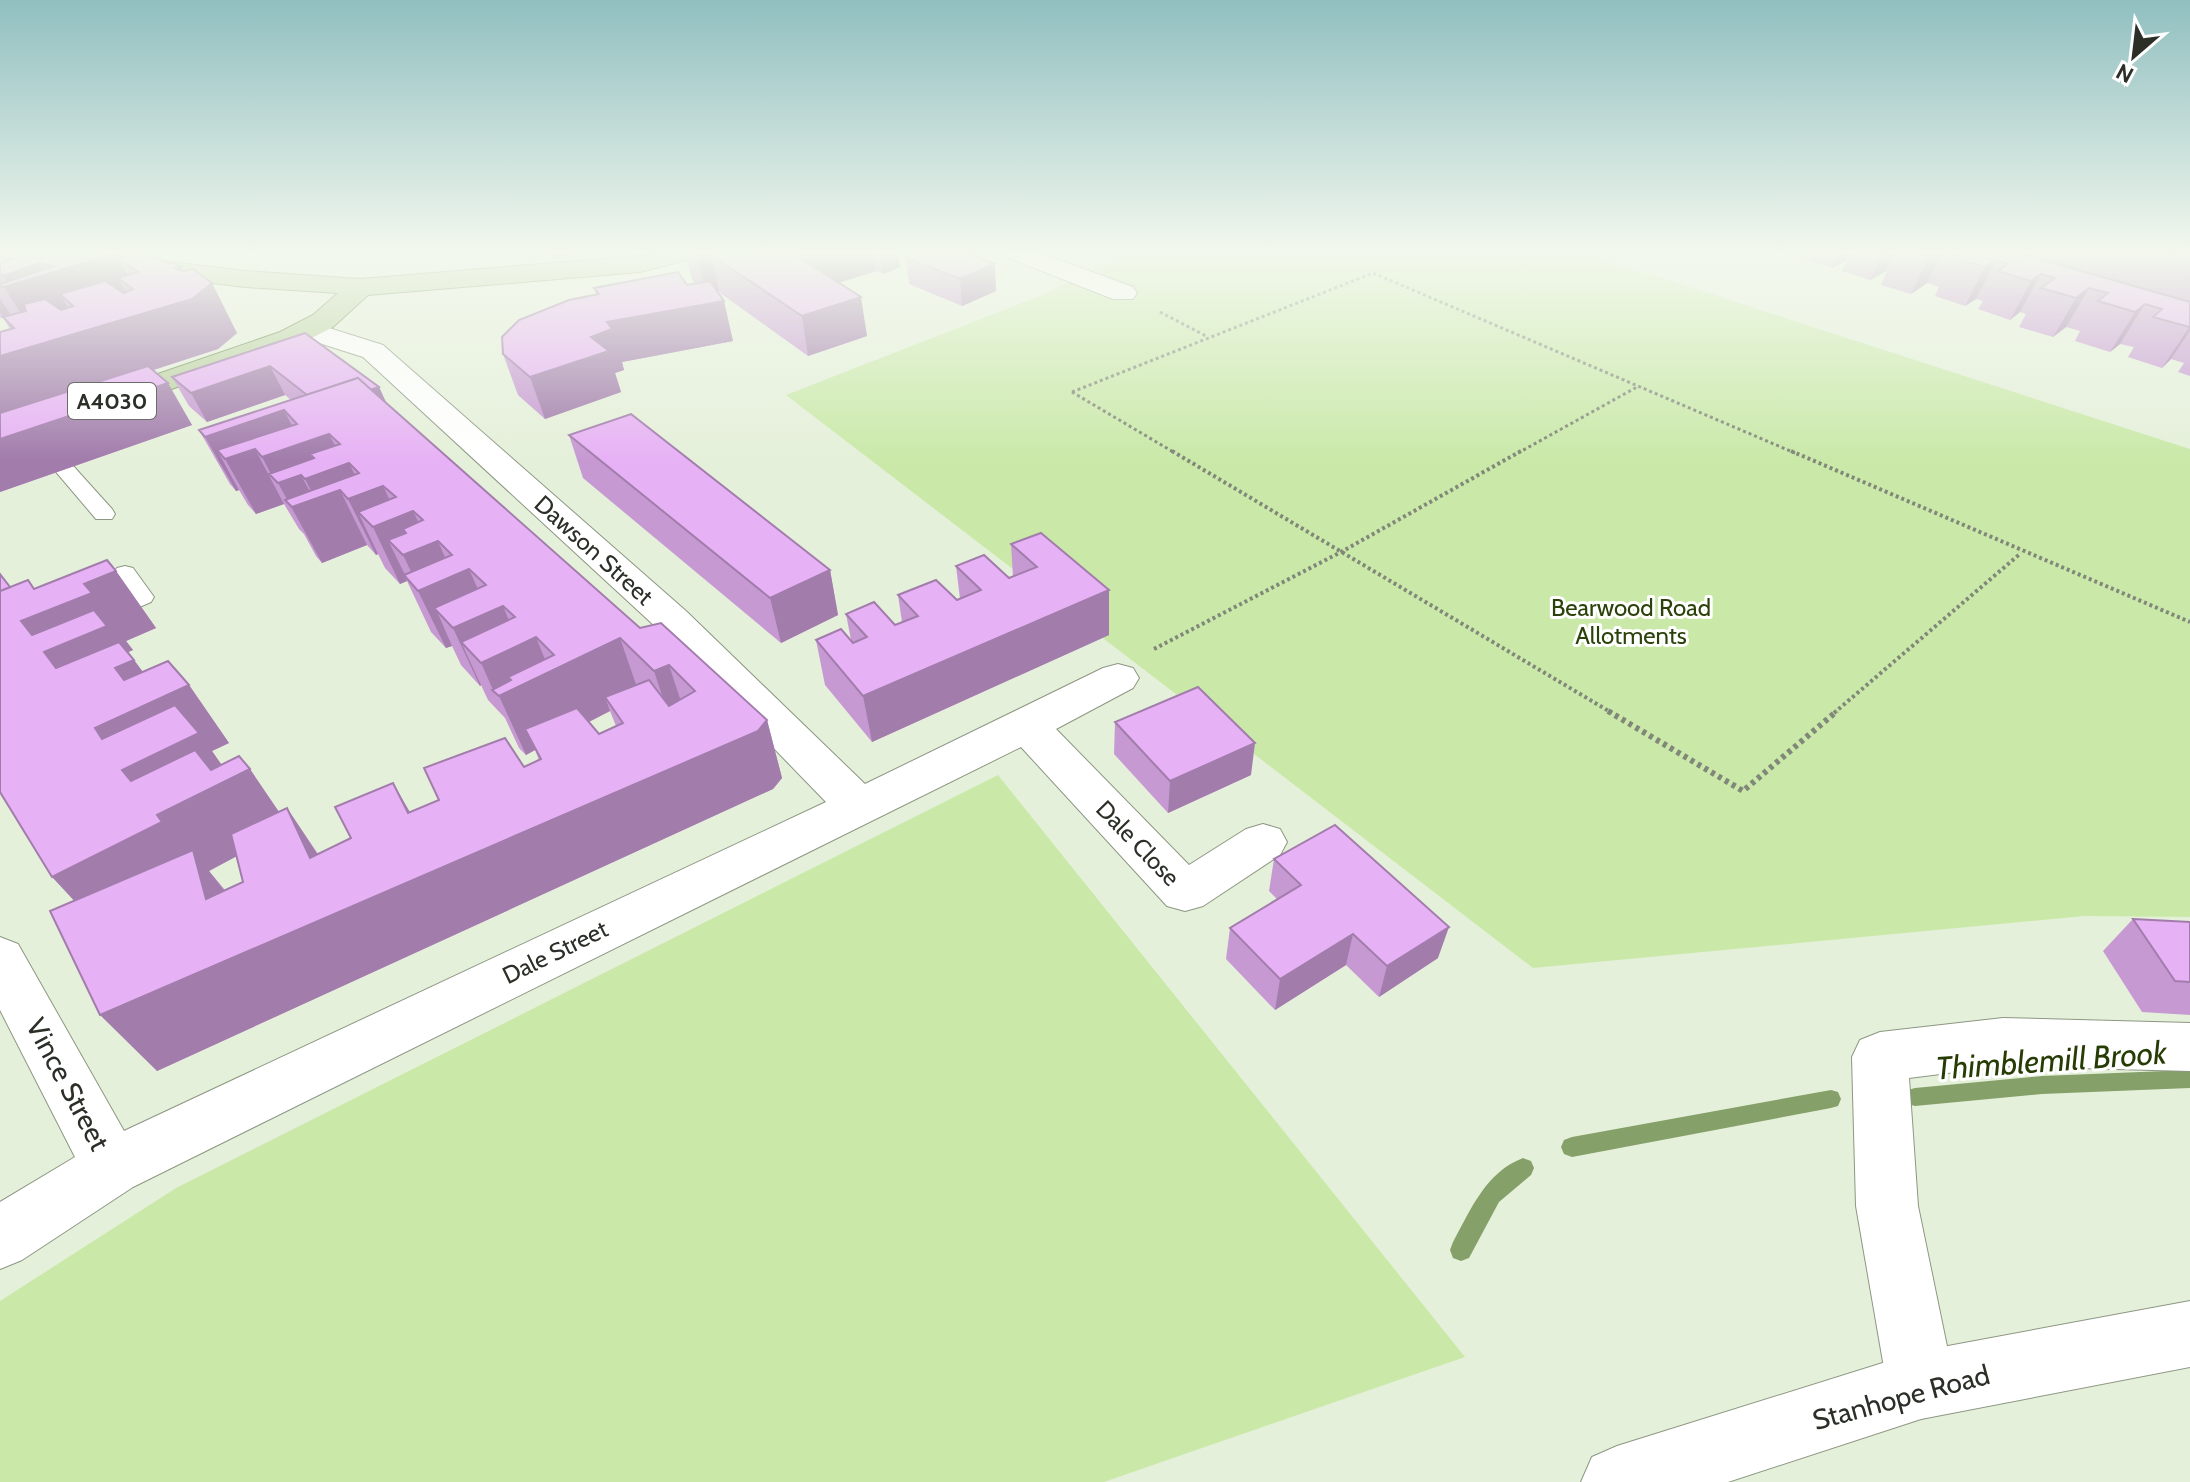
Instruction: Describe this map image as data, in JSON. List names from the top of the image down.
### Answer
{
  "streets": {
    "main road": ["A4030"],
    "street": [
      "Dawson Street",
      "Dale Close",
      "Dale Street",
      "Vince Street",
      "Stanhope Road"
    ]
  },
  "crossings": [
    ["A4030", "Dawson Street"],
    ["Dawson Street", "Dale Street"],
    ["Dale Close", "Dale Street"],
    ["Dale Street", "Vince Street"]
  ],
  "water": ["Thimblemill Brook"],
  "parks": ["Bearwood Road Allotments"],
  "north": "bottom left"
}
